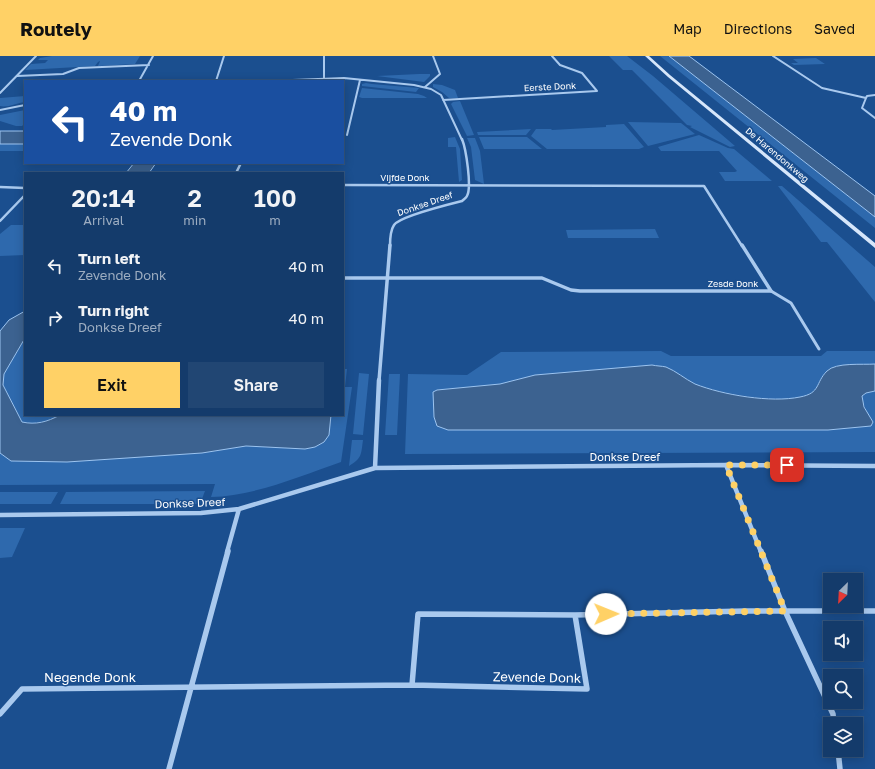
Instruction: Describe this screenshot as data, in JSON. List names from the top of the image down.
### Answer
{
  "streets": {
    "main road": ["De Harendonkweg"],
    "street": [
      "Eerste Donk",
      "Vijfde Donk",
      "Donkse Dreef",
      "Zesde Donk",
      "Negende Donk",
      "Zevende Donk"
    ]
  },
  "crossings": [
    ["Vijfde Donk", "Donkse Dreef"],
    ["Vijfde Donk", "Zesde Donk"],
    ["Donkse Dreef", "Zesde Donk"],
    ["Negende Donk", "Zevende Donk"]
  ],
  "north": "bottom left",
  "page": {
    "header": "Routely",
    "nav": ["Map", "Directions", "Saved"],
    "turn": ["40 m", "Zevende Donk"],
    "eta": [
      "20:14",
      "Arrival",
      "2",
      "min",
      "100",
      "m"
    ],
    "list": [
      {
        "name": "Turn left",
        "note": "Zevende Donk",
        "value": "40 m"
      },
      {
        "name": "Turn right",
        "note": "Donkse Dreef",
        "value": "40 m"
      }
    ],
    "buttons": ["Exit", "Share"]
  }
}
